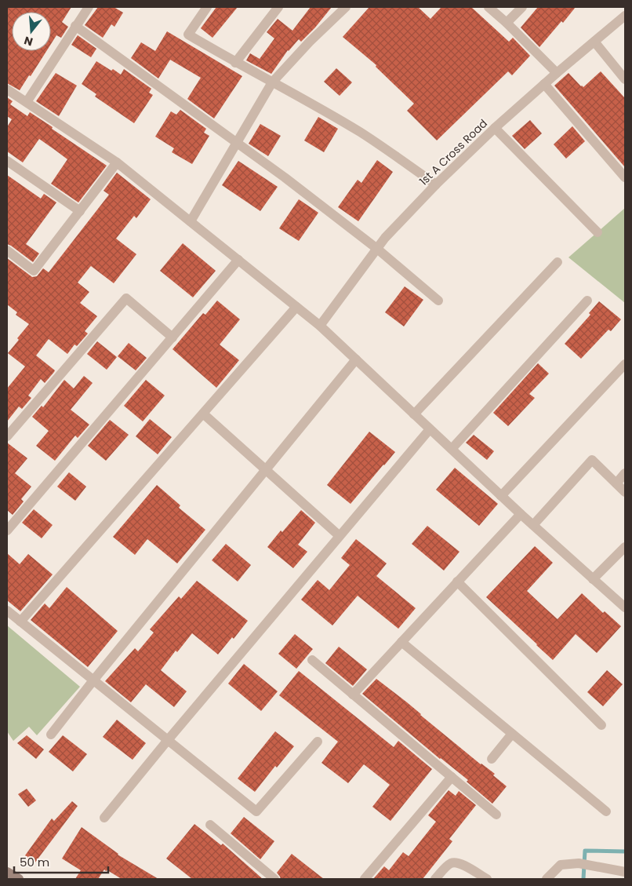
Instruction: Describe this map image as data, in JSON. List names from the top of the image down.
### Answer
{
  "streets": {
    "street": ["1st A Cross Road"]
  },
  "scale_bar": "50 m",
  "north": "bottom"
}
